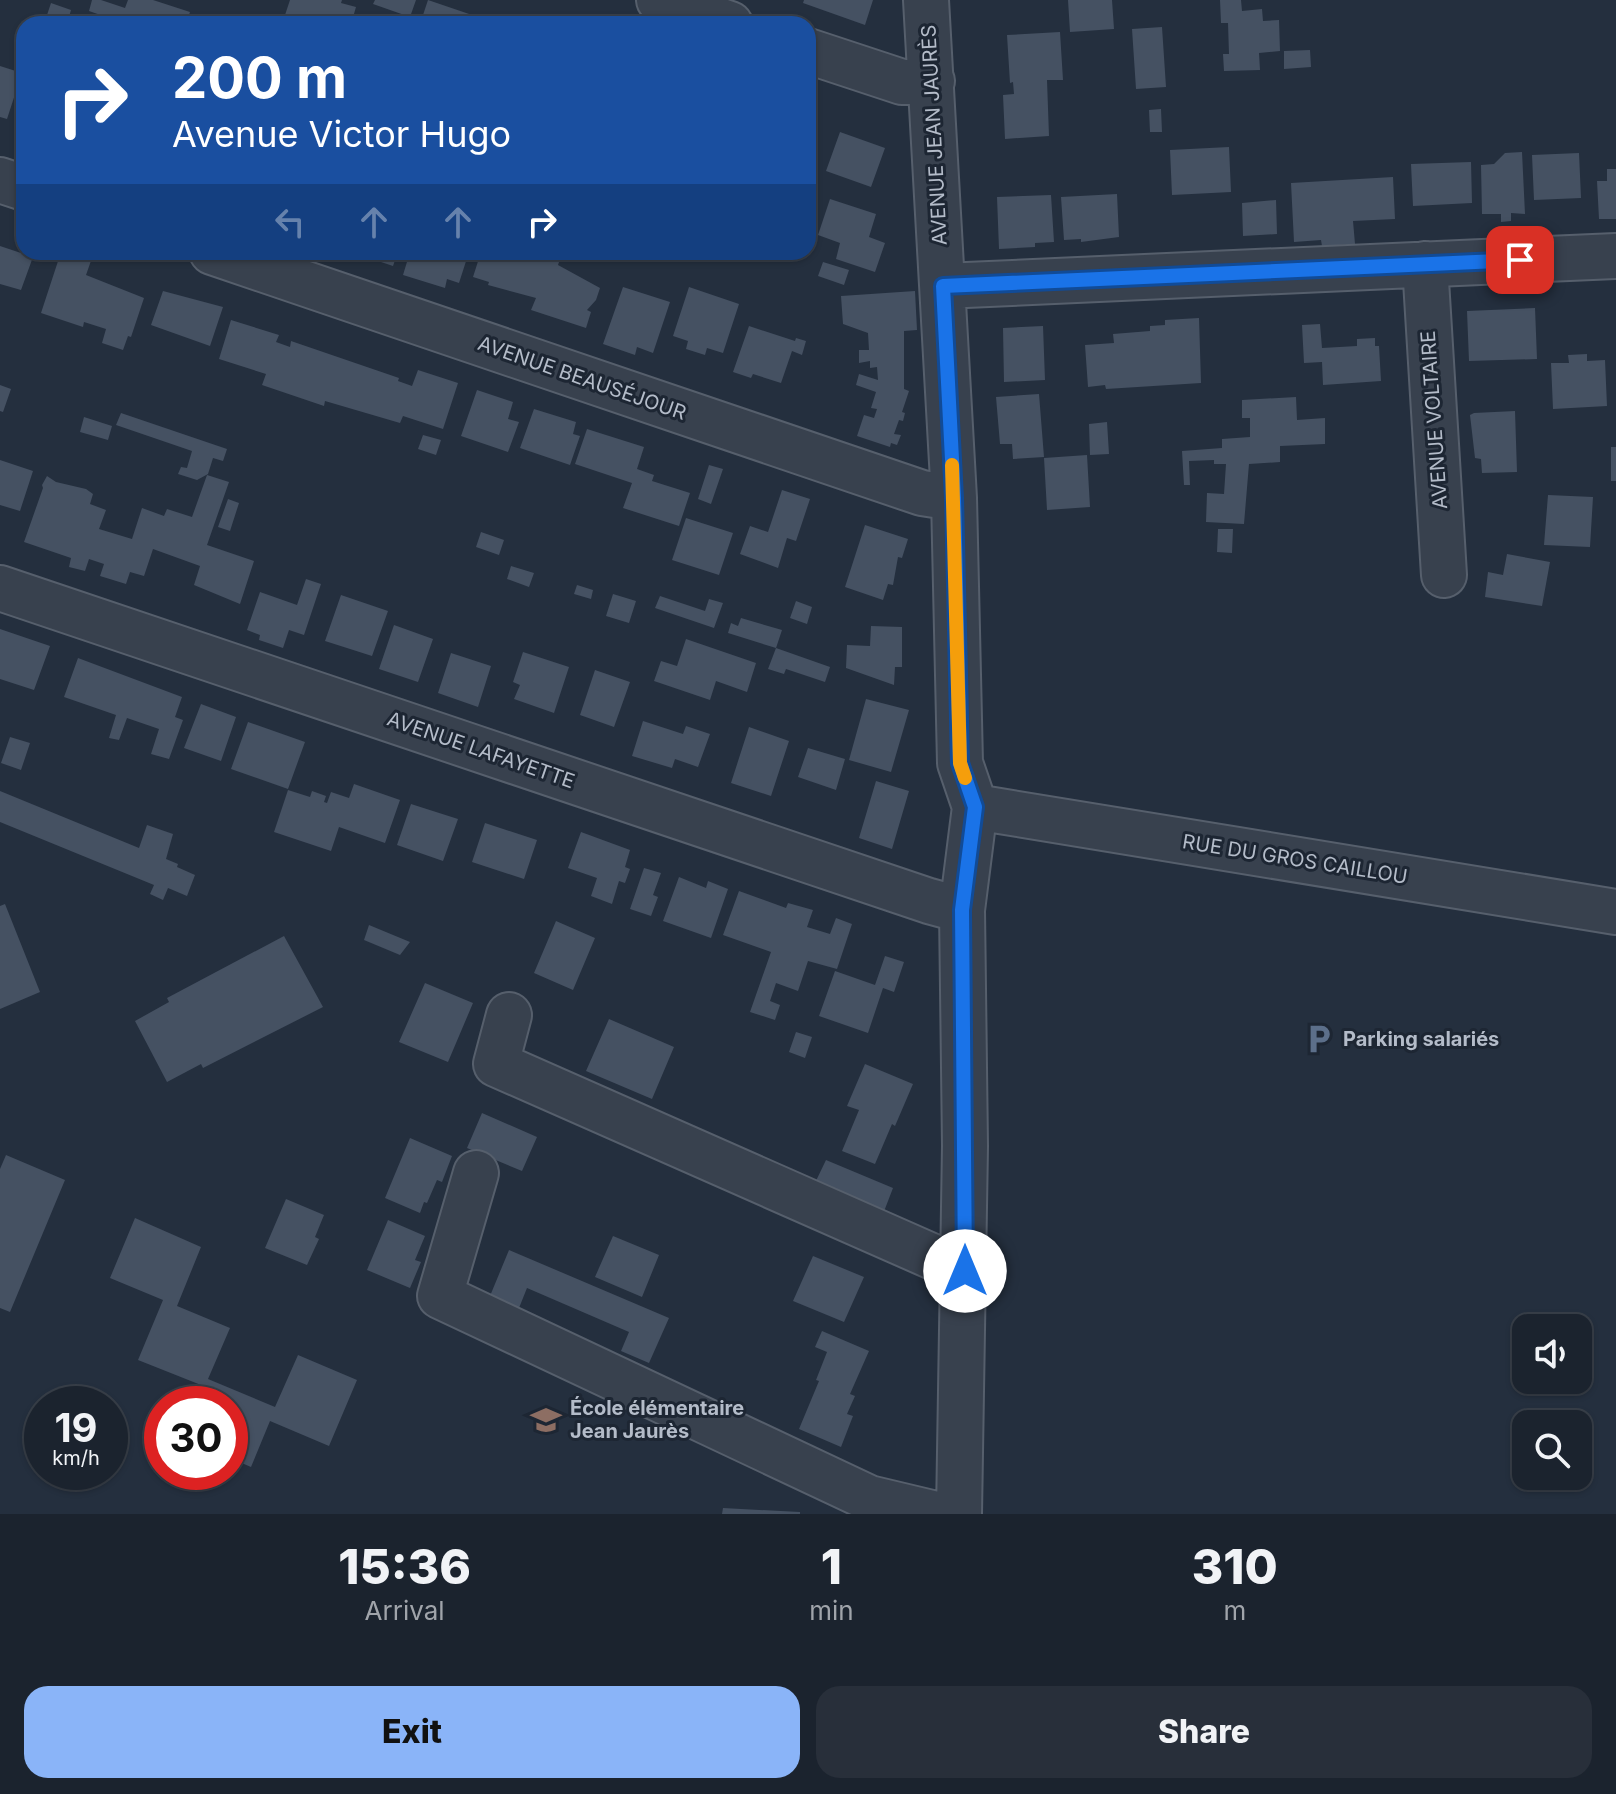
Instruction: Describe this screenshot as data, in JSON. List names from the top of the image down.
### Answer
{
  "streets": {
    "street": [
      "AVENUE JEAN JAURÈS",
      "AVENUE BEAUSÉJOUR",
      "AVENUE VOLTAIRE",
      "AVENUE LAFAYETTE",
      "RUE DU GROS CAILLOU"
    ]
  },
  "crossings": [
    ["AVENUE JEAN JAURÈS", "AVENUE BEAUSÉJOUR"],
    ["AVENUE JEAN JAURÈS", "AVENUE LAFAYETTE"],
    ["AVENUE JEAN JAURÈS", "RUE DU GROS CAILLOU"]
  ],
  "places": {
    "parking": ["Parking salariés"],
    "school or university": ["École élémentaire Jean Jaurès"]
  },
  "page": {
    "turn": ["200 m", "Avenue Victor Hugo"],
    "speed": "19 km/h",
    "limit": "30",
    "eta": [
      "15:36",
      "Arrival",
      "1",
      "min",
      "310",
      "m"
    ],
    "buttons": ["Exit", "Share"]
  }
}
